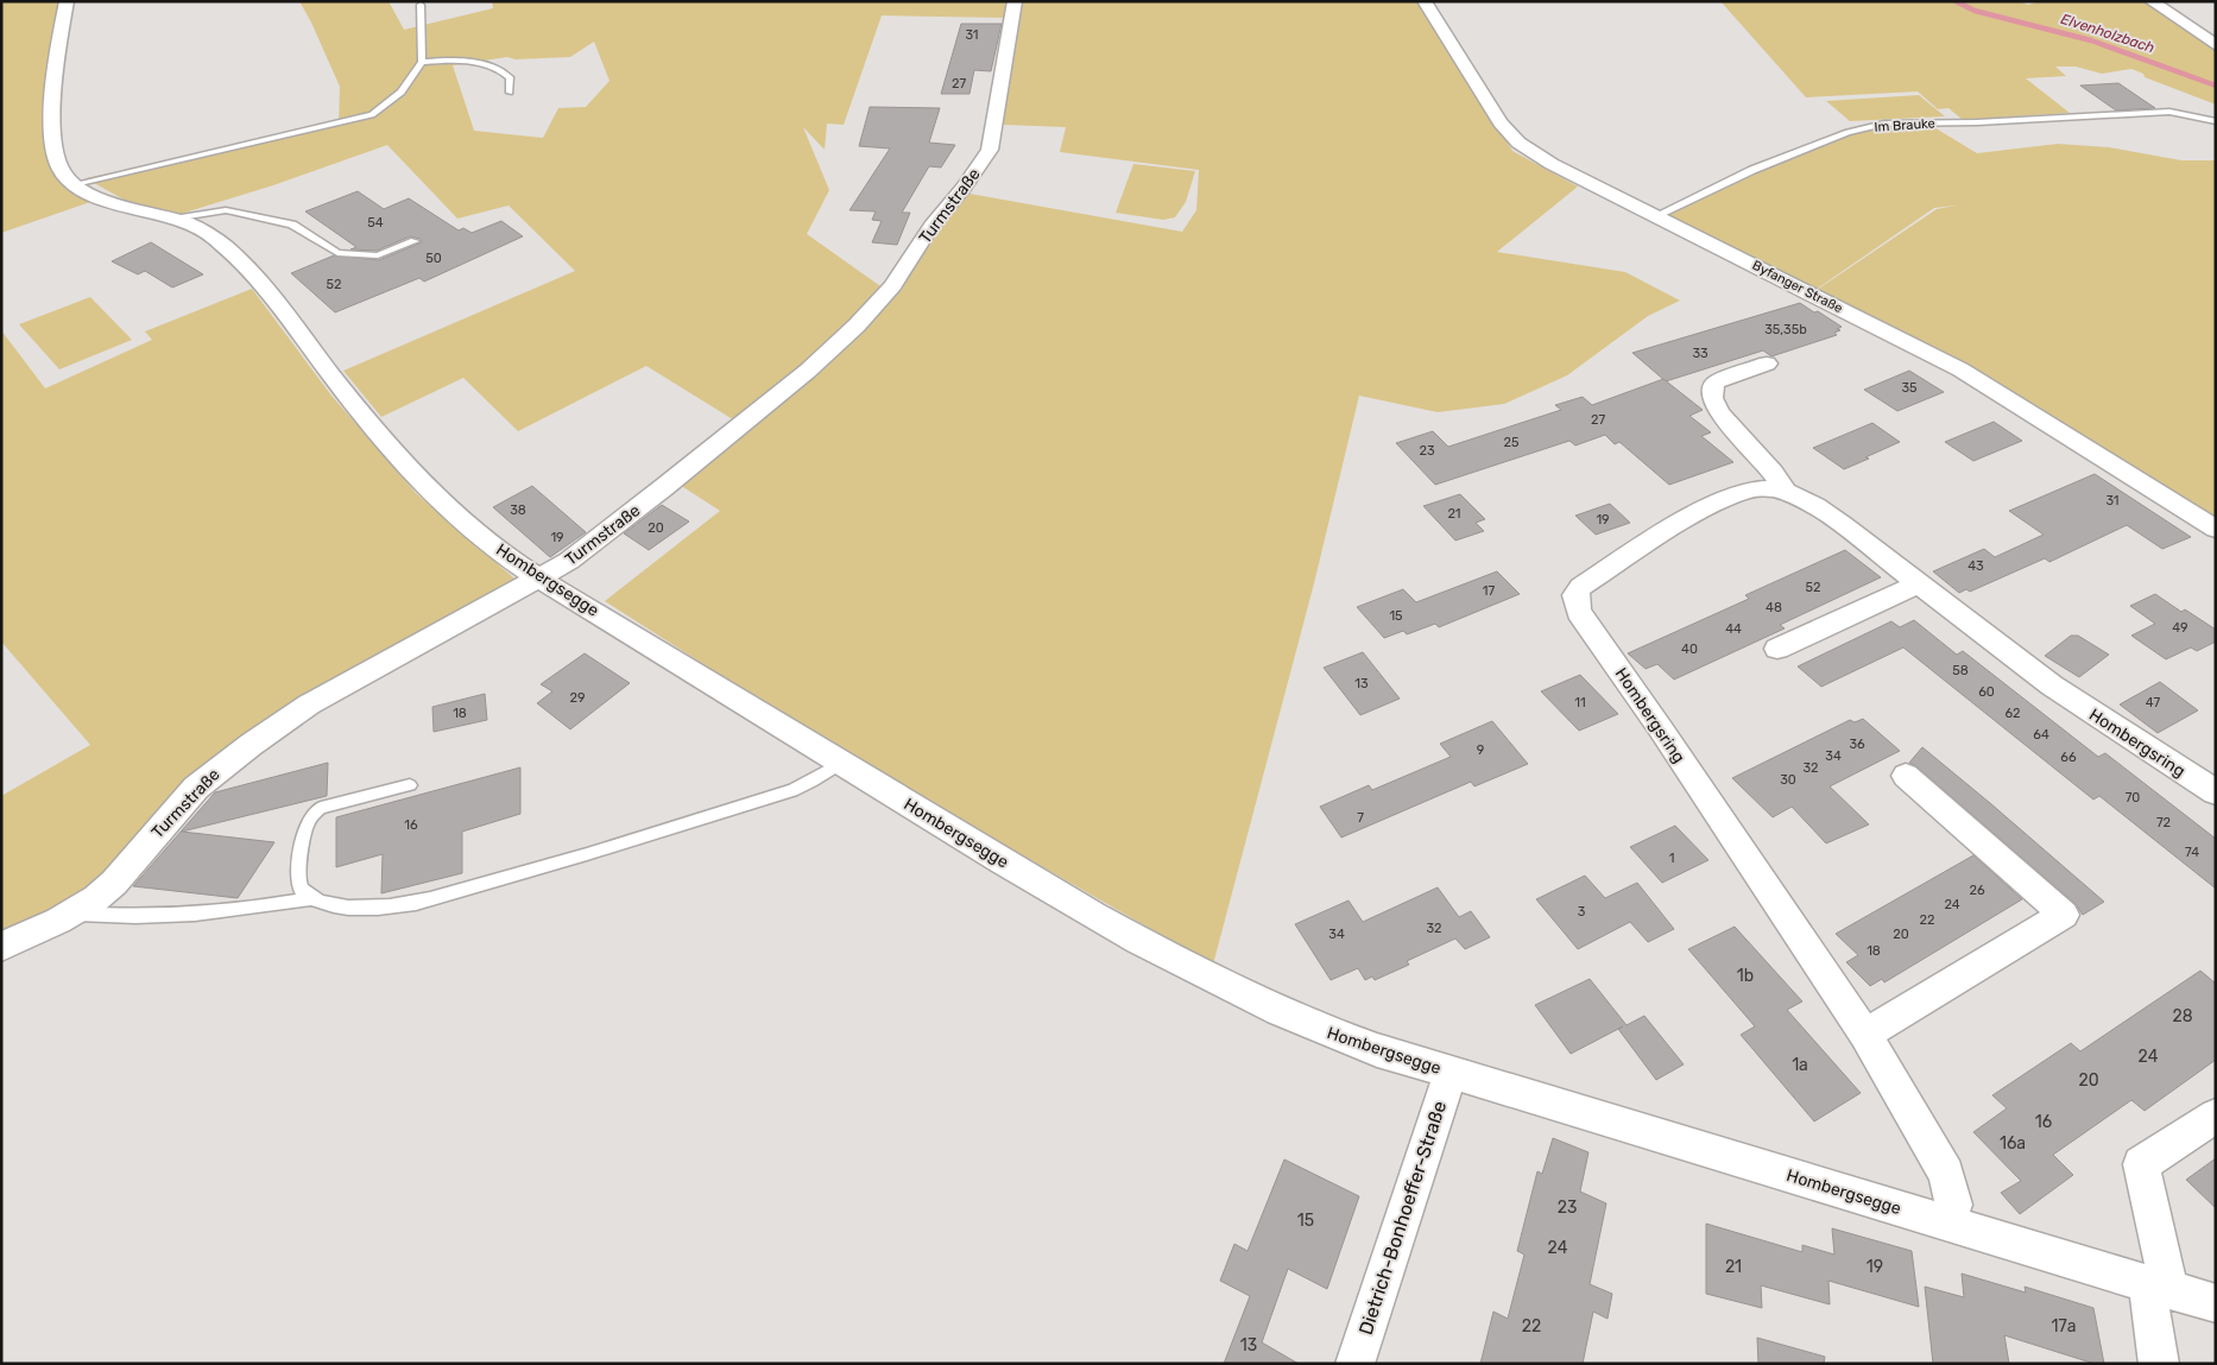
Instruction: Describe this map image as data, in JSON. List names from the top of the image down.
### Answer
{
  "streets": {
    "street": [
      "Turmstraße",
      "Byfanger Straße",
      "Hombergsegge",
      "Hombergsring",
      "Dietrich-Bonhoeffer-Straße"
    ],
    "lane": ["Im Brauke"]
  },
  "crossings": [
    ["Im Brauke", "Byfanger Straße"],
    ["Turmstraße", "Hombergsegge"],
    ["Hombergsegge", "Hombergsring"],
    ["Hombergsegge", "Dietrich-Bonhoeffer-Straße"]
  ],
  "water": ["Elvenholzbach"],
  "house_numbers": [
    "31",
    "27",
    "54",
    "50",
    "52",
    "35,35b",
    "33",
    "35",
    "27",
    "25",
    "23",
    "31",
    "38",
    "21",
    "19",
    "20",
    "19",
    "43",
    "52",
    "17",
    "48",
    "15",
    "49",
    "44",
    "40",
    "58",
    "13",
    "60",
    "29",
    "11",
    "47",
    "18",
    "62",
    "64",
    "36",
    "9",
    "34",
    "66",
    "32",
    "30",
    "70",
    "7",
    "72",
    "16",
    "74",
    "1",
    "26",
    "24",
    "3",
    "22",
    "32",
    "34",
    "20",
    "18",
    "1b",
    "28",
    "24",
    "1a",
    "20",
    "16",
    "16a",
    "23",
    "15",
    "24",
    "21",
    "19",
    "22",
    "17a",
    "13"
  ]
}
